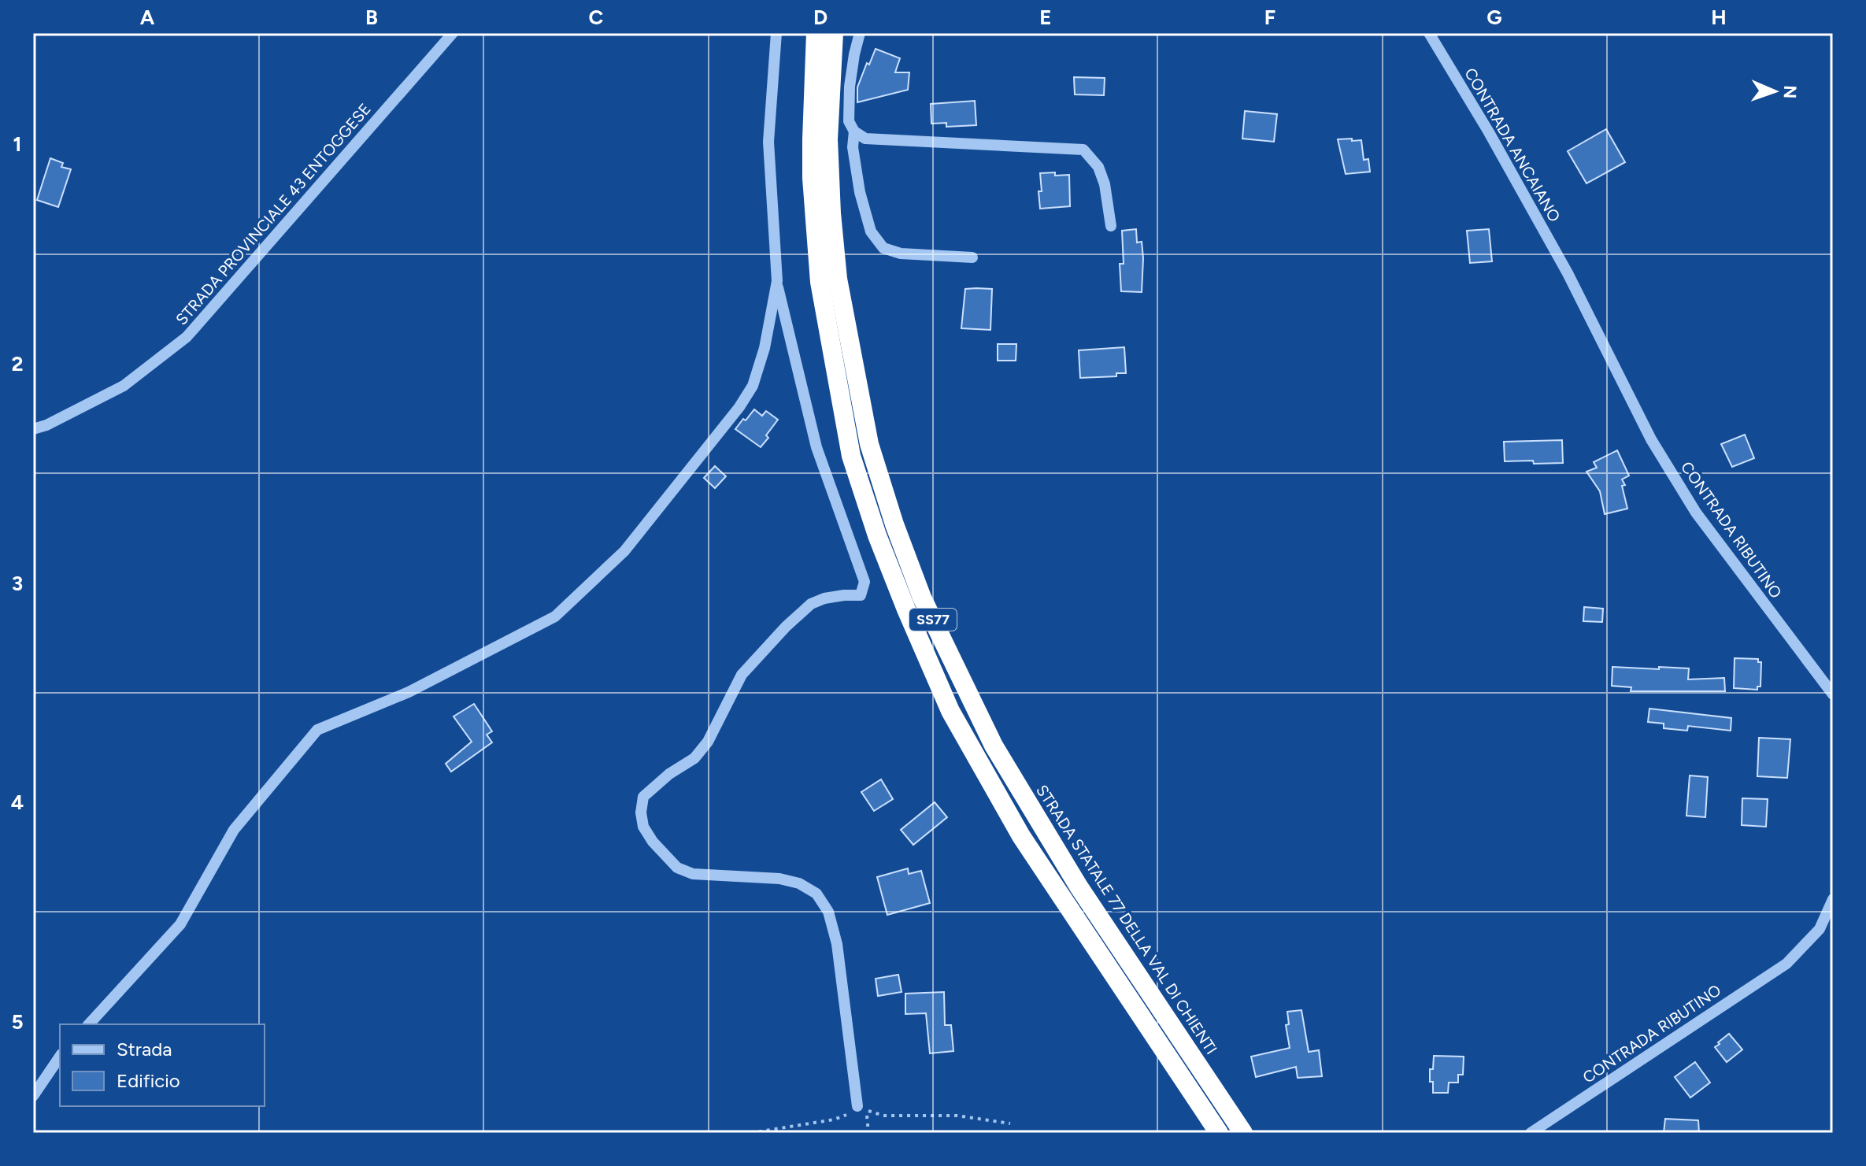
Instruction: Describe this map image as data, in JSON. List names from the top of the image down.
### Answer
{
  "streets": {
    "highway": ["SS77", "STRADA STATALE 77 DELLA VAL DI CHIENTI"],
    "street": ["CONTRADA ANCAIANO", "STRADA PROVINCIALE 43 ENTOGGESE", "CONTRADA RIBUTINO"]
  },
  "crossings": [
    ["CONTRADA ANCAIANO", "CONTRADA RIBUTINO"]
  ],
  "legend": ["Strada", "Edificio"],
  "north": "right",
  "grid": {
    "columns": [
      "A",
      "B",
      "C",
      "D",
      "E",
      "F",
      "G",
      "H"
    ],
    "rows": [
      "1",
      "2",
      "3",
      "4",
      "5"
    ]
  }
}
